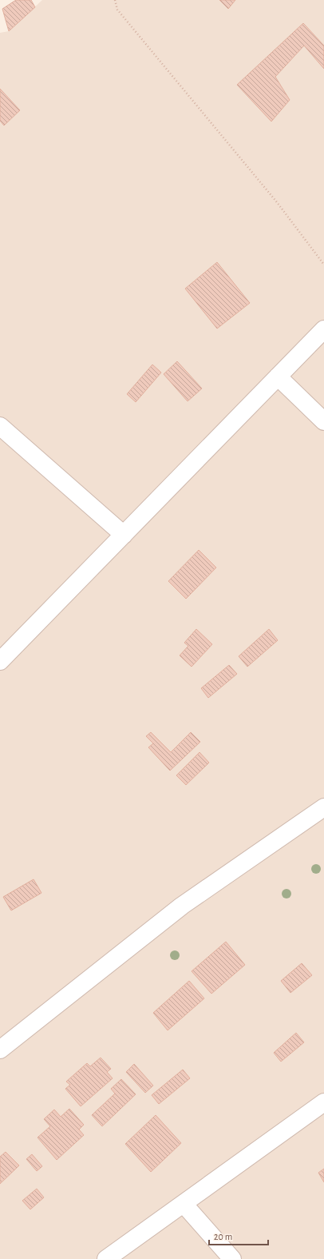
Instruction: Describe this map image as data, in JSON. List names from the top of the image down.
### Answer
{
  "scale_bar": "20 m"
}
